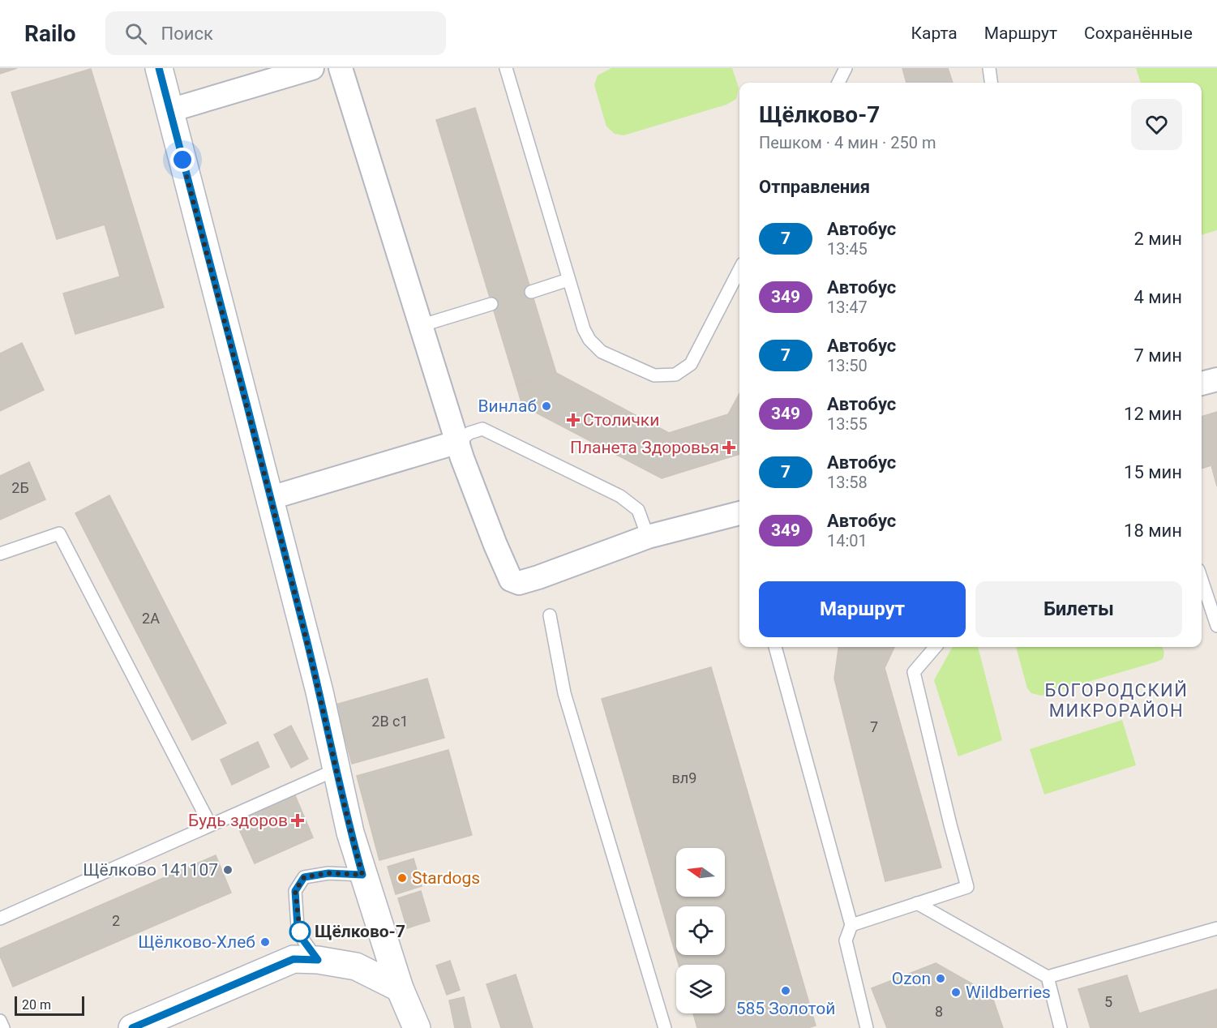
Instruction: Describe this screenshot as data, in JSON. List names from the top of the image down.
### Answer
{
  "districts": ["БОГОРОДСКИЙ МИКРОРАЙОН"],
  "places": {
    "other": [
      "Винлаб",
      "Щёлково 141107",
      "Stardogs",
      "Щёлково-7",
      "Щёлково-Хлеб",
      "Ozon",
      "585 Золотой",
      "Wildberries"
    ],
    "health": ["Столички", "Планета Здоровья", "Будь здоров"]
  },
  "lines": ["bus line 7"],
  "house_numbers": [
    "2Б",
    "2А",
    "2В с1",
    "7",
    "вл9",
    "2",
    "5",
    "8"
  ],
  "scale_bar": "20 m",
  "north": "left",
  "page": {
    "header": "Railo",
    "search": "Поиск",
    "nav": ["Карта", "Маршрут", "Сохранённые"],
    "heading": [
      ["Щёлково-7", "Пешком · 4 мин · 250 m"],
      "Отправления"
    ],
    "list": [
      {
        "mark": "7",
        "name": "Автобус",
        "note": "13:45",
        "value": "2 мин"
      },
      {
        "mark": "349",
        "name": "Автобус",
        "note": "13:47",
        "value": "4 мин"
      },
      {
        "mark": "7",
        "name": "Автобус",
        "note": "13:50",
        "value": "7 мин"
      },
      {
        "mark": "349",
        "name": "Автобус",
        "note": "13:55",
        "value": "12 мин"
      },
      {
        "mark": "7",
        "name": "Автобус",
        "note": "13:58",
        "value": "15 мин"
      },
      {
        "mark": "349",
        "name": "Автобус",
        "note": "14:01",
        "value": "18 мин"
      }
    ],
    "buttons": ["Маршрут", "Билеты"],
    "scale": "20 m"
  }
}
